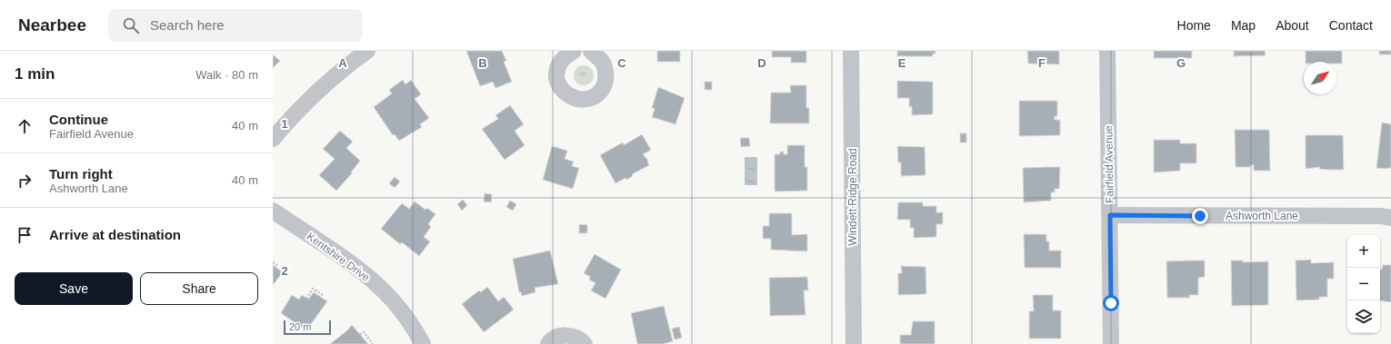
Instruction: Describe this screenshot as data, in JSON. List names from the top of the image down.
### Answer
{
  "streets": {
    "street": [
      "Fairfield Avenue",
      "Windett Ridge Road",
      "Ashworth Lane",
      "Kentshire Drive"
    ]
  },
  "crossings": [
    ["Fairfield Avenue", "Ashworth Lane"]
  ],
  "scale_bar": "20 m",
  "north": "top right",
  "page": {
    "header": "Nearbee",
    "search": "Search here",
    "nav": [
      "Home",
      "Map",
      "About",
      "Contact"
    ],
    "heading": ["1 min", "Walk · 80 m"],
    "list": [
      ["Continue", "Fairfield Avenue", "40 m"],
      ["Turn right", "Ashworth Lane", "40 m"],
      "Arrive at destination"
    ],
    "map_buttons": ["+", "−"],
    "buttons": ["Save", "Share"],
    "scale": "20 m"
  },
  "grid": {
    "columns": [
      "A",
      "B",
      "C",
      "D",
      "E",
      "F",
      "G"
    ],
    "rows": ["1", "2"]
  }
}
